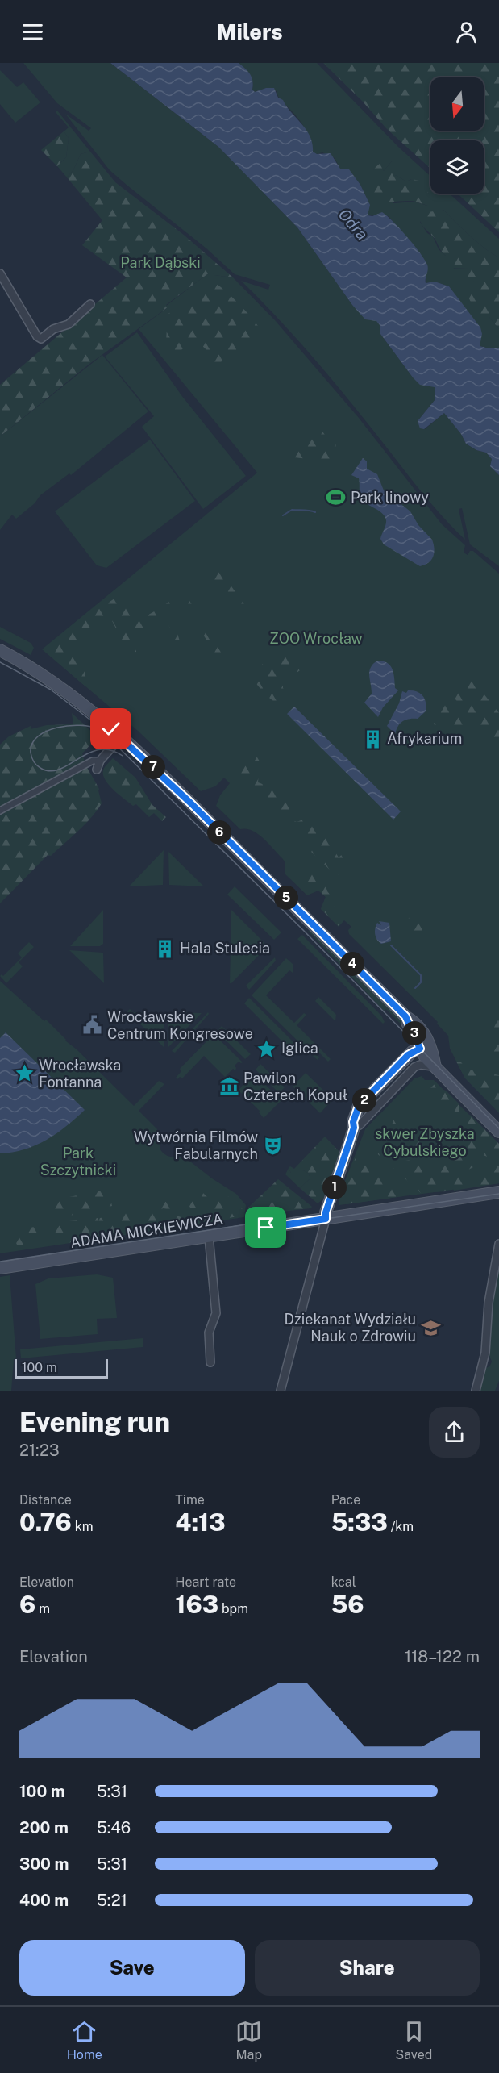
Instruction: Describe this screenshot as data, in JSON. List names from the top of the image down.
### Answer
{
  "streets": {
    "main road": ["ADAMA MICKIEWICZA"]
  },
  "water": ["Odra"],
  "parks": [
    "Park Dąbski",
    "ZOO Wrocław",
    "skwer Zbyszka Cybulskiego",
    "Park Szczytnicki"
  ],
  "places": {
    "sports": ["Park linowy"],
    "building": ["Afrykarium", "Hala Stulecia"],
    "public building": ["Wrocławskie Centrum Kongresowe"],
    "place": ["Iglica", "Wrocławska Fontanna"],
    "museum": ["Pawilon Czterech Kopuł"],
    "theatre": ["Wytwórnia Filmów Fabularnych"],
    "school or university": ["Dziekanat Wydziału Nauk o Zdrowiu"]
  },
  "scale_bar": "100 m",
  "north": "bottom",
  "page": {
    "header": "Milers",
    "pins": [
      "7",
      "6",
      "5",
      "4",
      "3",
      "2",
      "1"
    ],
    "scale": "100 m",
    "heading": ["Evening run", "21:23"],
    "stats": [
      ["Distance", "0.76 km"],
      ["Time", "4:13"],
      ["Pace", "5:33 /km"],
      ["Elevation", "6 m"],
      ["Heart rate", "163 bpm"],
      ["kcal", "56"]
    ],
    "chart": ["Elevation", "118–122 m"],
    "list": [
      {
        "name": "100 m",
        "note": "5:31"
      },
      {
        "name": "200 m",
        "note": "5:46"
      },
      {
        "name": "300 m",
        "note": "5:31"
      },
      {
        "name": "400 m",
        "note": "5:21"
      }
    ],
    "buttons": ["Save", "Share"],
    "tabs": ["Home", "Map", "Saved"]
  }
}
